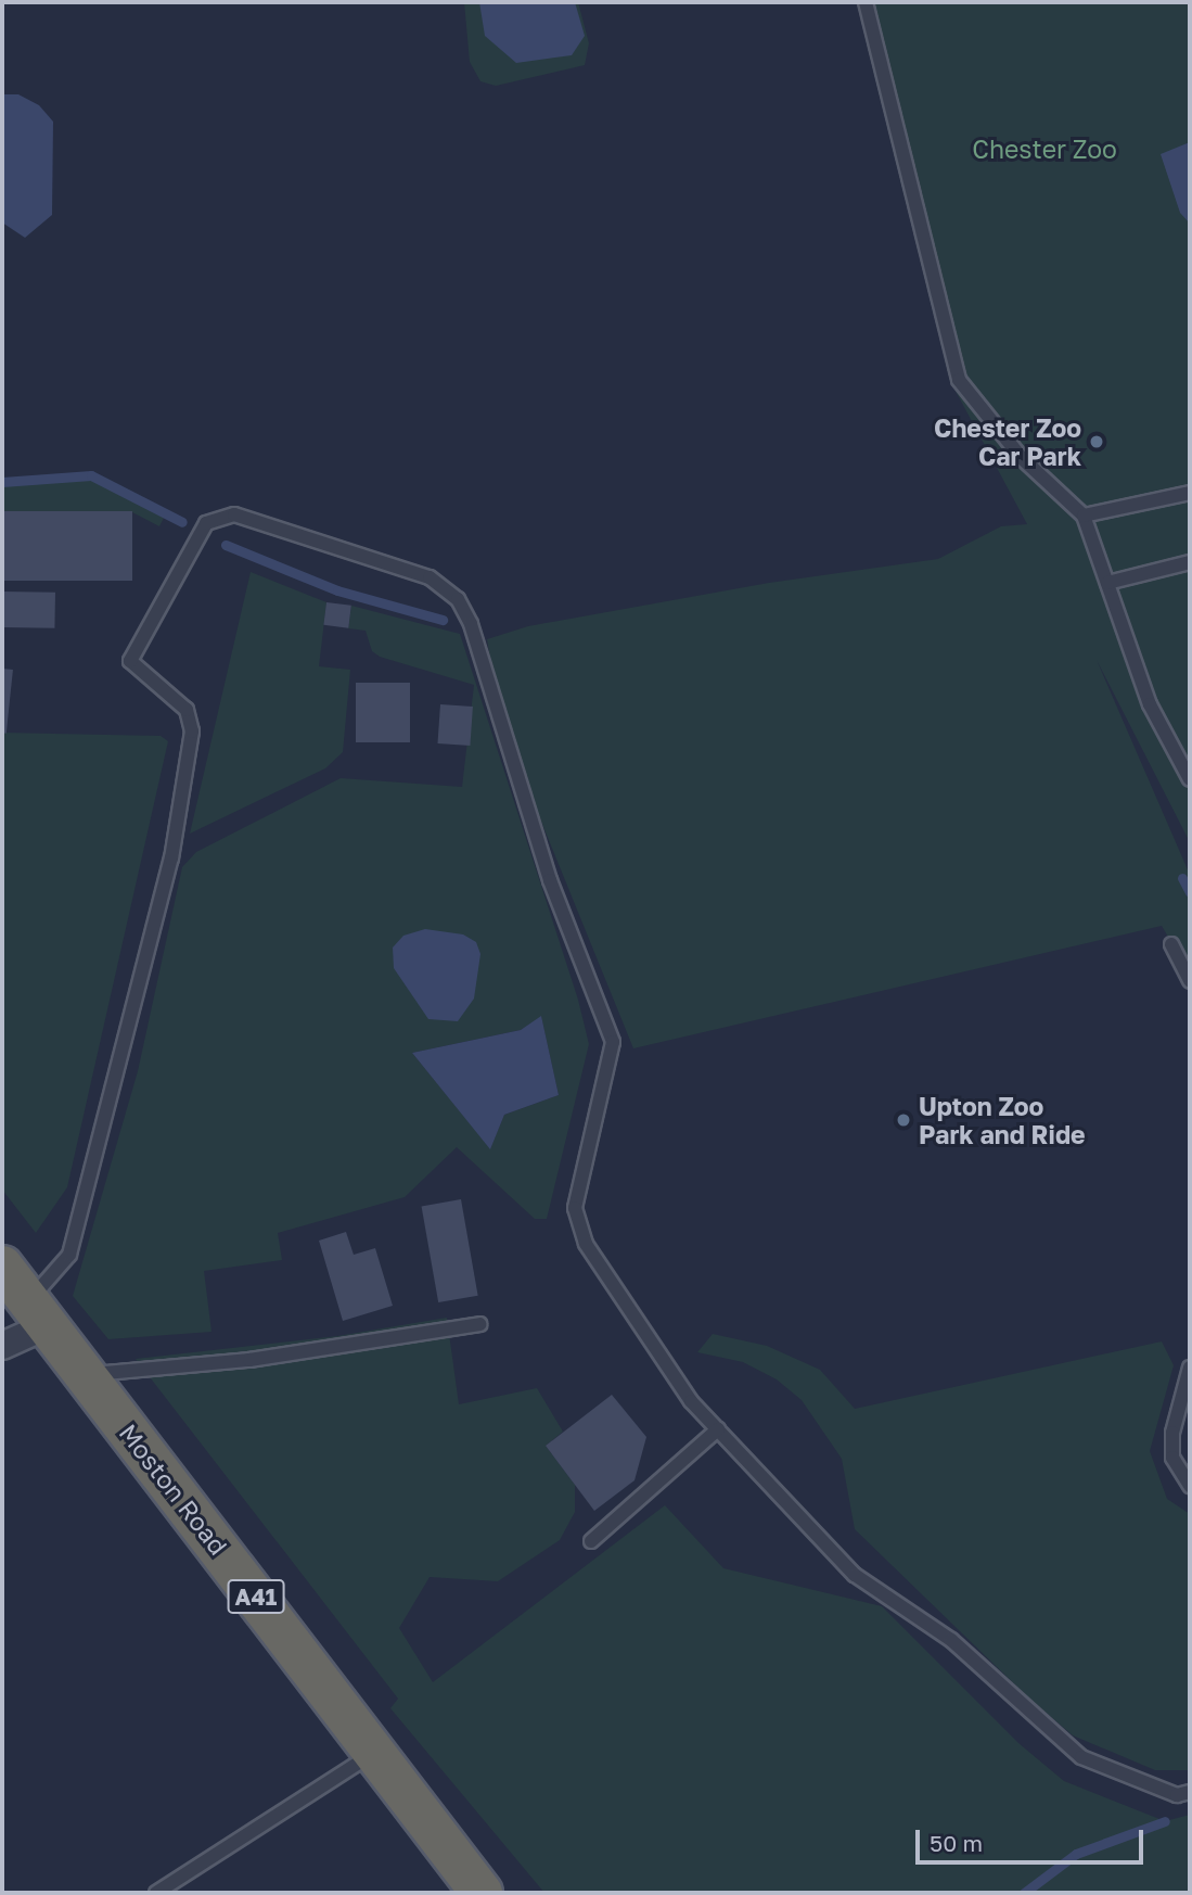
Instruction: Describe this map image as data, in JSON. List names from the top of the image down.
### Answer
{
  "streets": {
    "highway": ["Moston Road", "A41"]
  },
  "parks": ["Chester Zoo"],
  "places": ["Chester Zoo Car Park", "Upton Zoo Park and Ride"],
  "scale_bar": "50 m"
}
